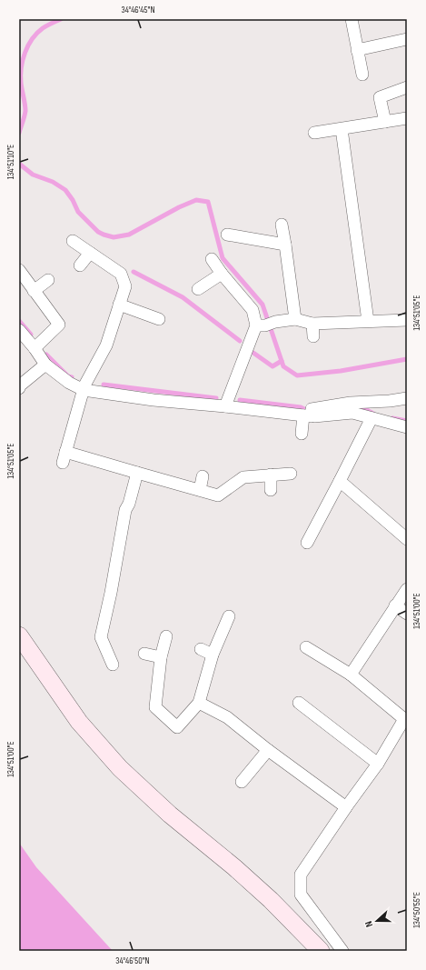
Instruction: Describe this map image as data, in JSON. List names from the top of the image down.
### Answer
{
  "north": "left",
  "coordinates": [
    "34°46'45\"N",
    "134°51'10\"E",
    "134°51'05\"E",
    "134°51'00\"E",
    "134°50'55\"E",
    "34°46'50\"N"
  ]
}
